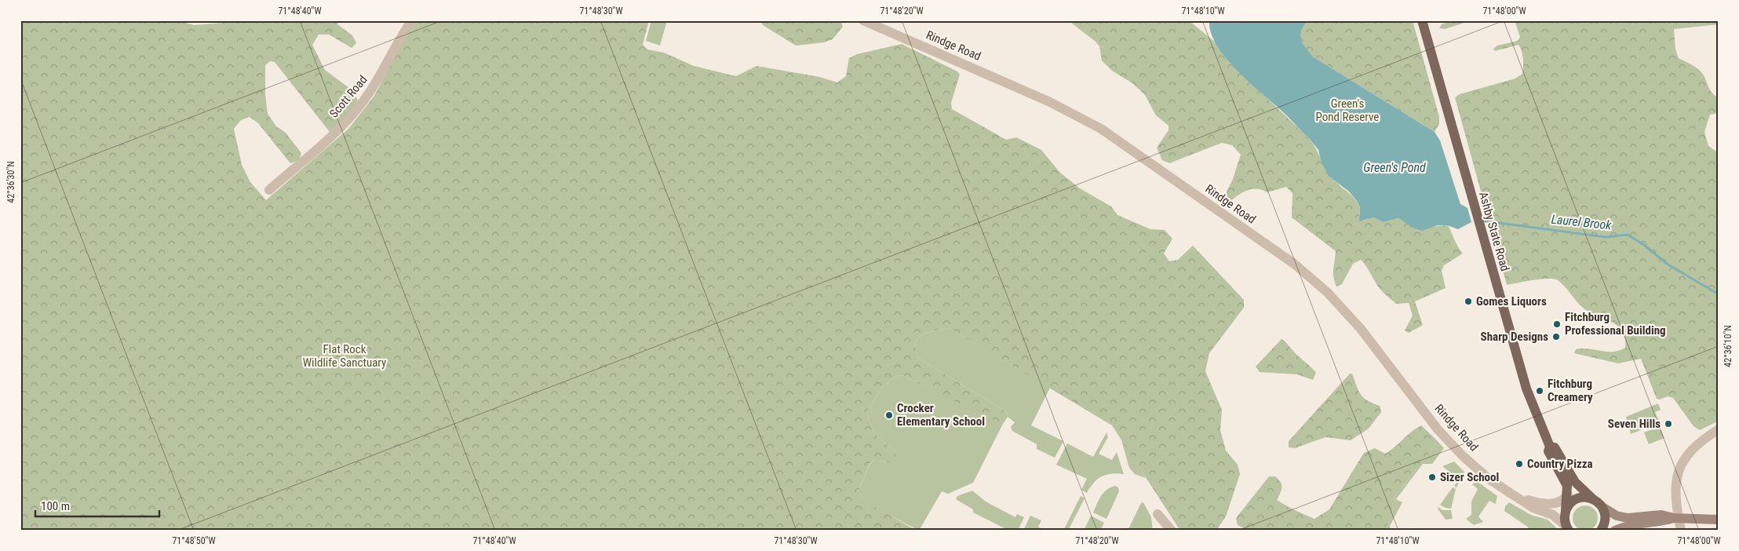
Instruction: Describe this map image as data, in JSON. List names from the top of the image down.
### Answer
{
  "streets": {
    "main road": ["Ashby State Road"],
    "street": ["Rindge Road", "Scott Road"]
  },
  "crossings": [
    ["Rindge Road", "Ashby State Road"]
  ],
  "water": ["Green's Pond", "Laurel Brook"],
  "parks": ["Green's Pond Reserve", "Flat Rock Wildlife Sanctuary"],
  "places": [
    "Gomes Liquors",
    "Fitchburg Professional Building",
    "Sharp Designs",
    "Fitchburg Creamery",
    "Crocker Elementary School",
    "Seven Hills",
    "Country Pizza",
    "Sizer School"
  ],
  "scale_bar": "100 m",
  "coordinates": [
    "71°48'40\"W",
    "71°48'30\"W",
    "71°48'20\"W",
    "71°48'10\"W",
    "71°48'00\"W",
    "42°36'30\"N",
    "42°36'10\"N",
    "71°48'50\"W"
  ]
}
